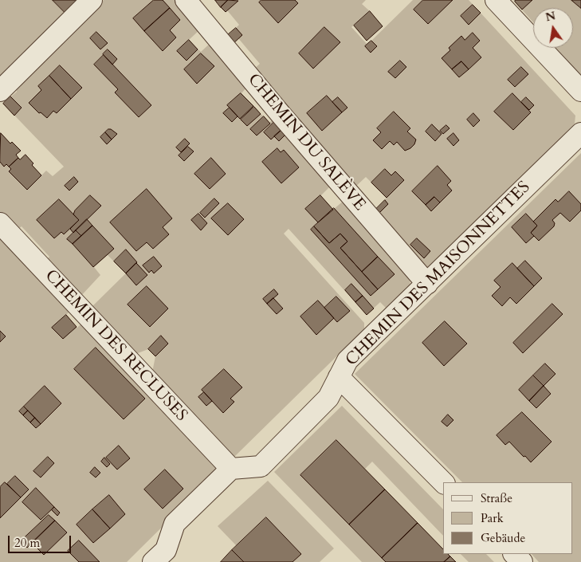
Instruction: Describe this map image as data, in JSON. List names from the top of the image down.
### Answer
{
  "streets": {
    "street": ["CHEMIN DU SALÈVE", "CHEMIN DES MAISONNETTES", "CHEMIN DES RECLUSES"]
  },
  "crossings": [
    ["CHEMIN DU SALÈVE", "CHEMIN DES MAISONNETTES"],
    ["CHEMIN DES MAISONNETTES", "CHEMIN DES RECLUSES"]
  ],
  "legend": ["Straße", "Park", "Gebäude"],
  "scale_bar": "20 m",
  "north": "top"
}
